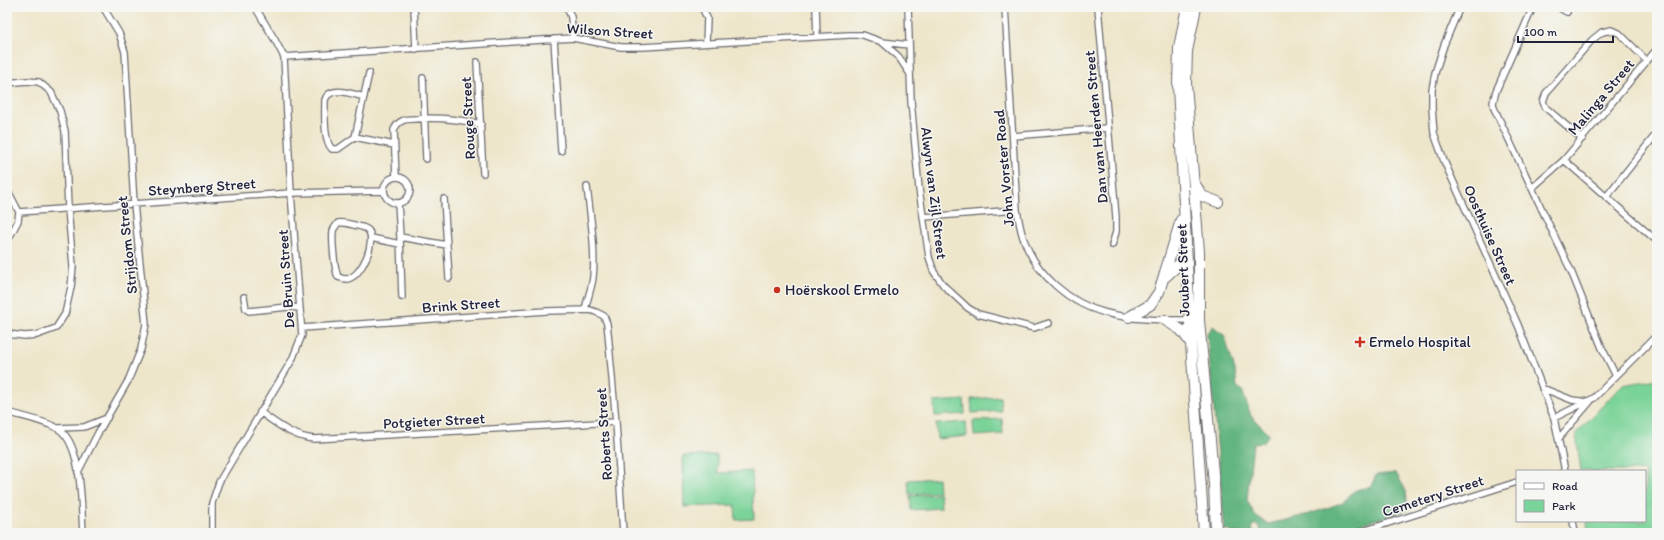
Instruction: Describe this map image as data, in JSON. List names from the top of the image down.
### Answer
{
  "streets": {
    "highway": ["Joubert Street"],
    "street": [
      "Wilson Street",
      "Malinga Street",
      "Rouge Street",
      "Dan van Heerden Street",
      "John Vorster Road",
      "Steynberg Street",
      "Alwyn van Zijl Street",
      "Oosthuise Street",
      "Strijdom Street",
      "De Bruin Street",
      "Brink Street",
      "Potgieter Street",
      "Roberts Street",
      "Cemetery Street"
    ]
  },
  "crossings": [
    ["Wilson Street", "Alwyn van Zijl Street"],
    ["Wilson Street", "De Bruin Street"],
    ["John Vorster Road", "Joubert Street"],
    ["Steynberg Street", "Strijdom Street"],
    ["Steynberg Street", "De Bruin Street"],
    ["De Bruin Street", "Brink Street"],
    ["De Bruin Street", "Potgieter Street"],
    ["Brink Street", "Roberts Street"],
    ["Potgieter Street", "Roberts Street"]
  ],
  "places": {
    "other": ["Hoërskool Ermelo"],
    "health": ["Ermelo Hospital"]
  },
  "legend": ["Road", "Park"],
  "scale_bar": "100 m"
}
